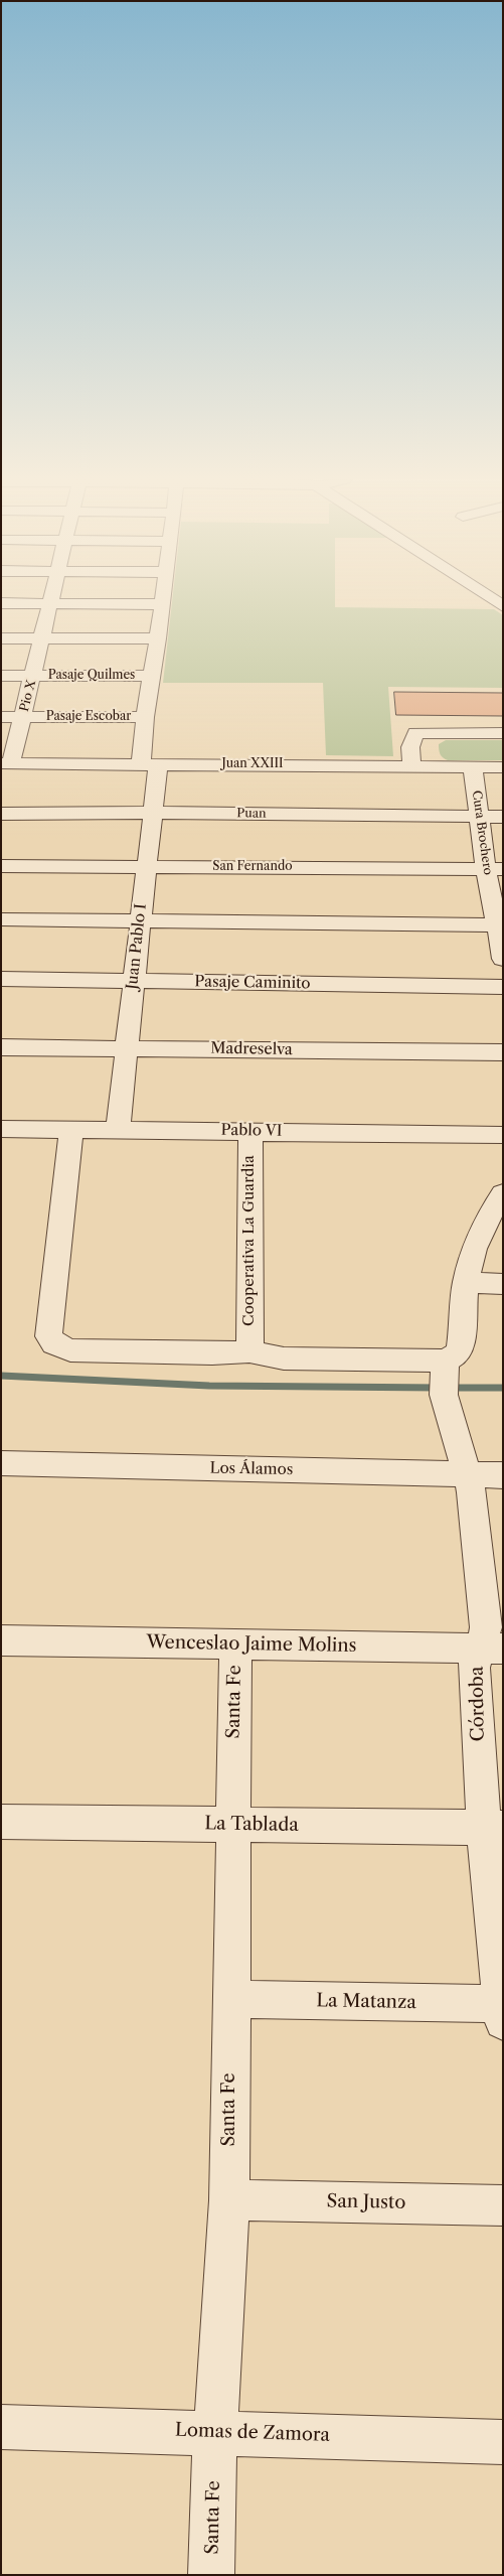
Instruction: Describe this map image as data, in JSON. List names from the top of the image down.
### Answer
{
  "streets": {
    "street": [
      "Pasaje Quilmes",
      "Pio X",
      "Pasaje Escobar",
      "Juan XXIII",
      "Puan",
      "Cura Brochero",
      "San Fernando",
      "Juan Pablo I",
      "Pasaje Caminito",
      "Madreselva",
      "Pablo VI",
      "Cooperativa La Guardia",
      "Los Álamos",
      "Wenceslao Jaime Molins",
      "Santa Fe",
      "Córdoba",
      "La Tablada",
      "La Matanza",
      "San Justo",
      "Lomas de Zamora"
    ]
  },
  "crossings": [
    ["Pasaje Quilmes", "Pio X"],
    ["Pasaje Quilmes", "Juan Pablo I"],
    ["Pio X", "Pasaje Escobar"],
    ["Pio X", "Juan XXIII"],
    ["Pasaje Escobar", "Juan Pablo I"],
    ["Juan XXIII", "Cura Brochero"],
    ["Juan XXIII", "Juan Pablo I"],
    ["Puan", "Cura Brochero"],
    ["Puan", "Juan Pablo I"],
    ["Cura Brochero", "San Fernando"],
    ["San Fernando", "Juan Pablo I"],
    ["Juan Pablo I", "Pasaje Caminito"],
    ["Juan Pablo I", "Madreselva"],
    ["Juan Pablo I", "Pablo VI"],
    ["Pablo VI", "Cooperativa La Guardia"],
    ["Los Álamos", "Córdoba"],
    ["Wenceslao Jaime Molins", "Santa Fe"],
    ["Wenceslao Jaime Molins", "Córdoba"],
    ["Santa Fe", "La Tablada"],
    ["Santa Fe", "La Matanza"],
    ["Santa Fe", "San Justo"],
    ["Santa Fe", "Lomas de Zamora"],
    ["Córdoba", "La Tablada"],
    ["Córdoba", "La Matanza"]
  ]
}
